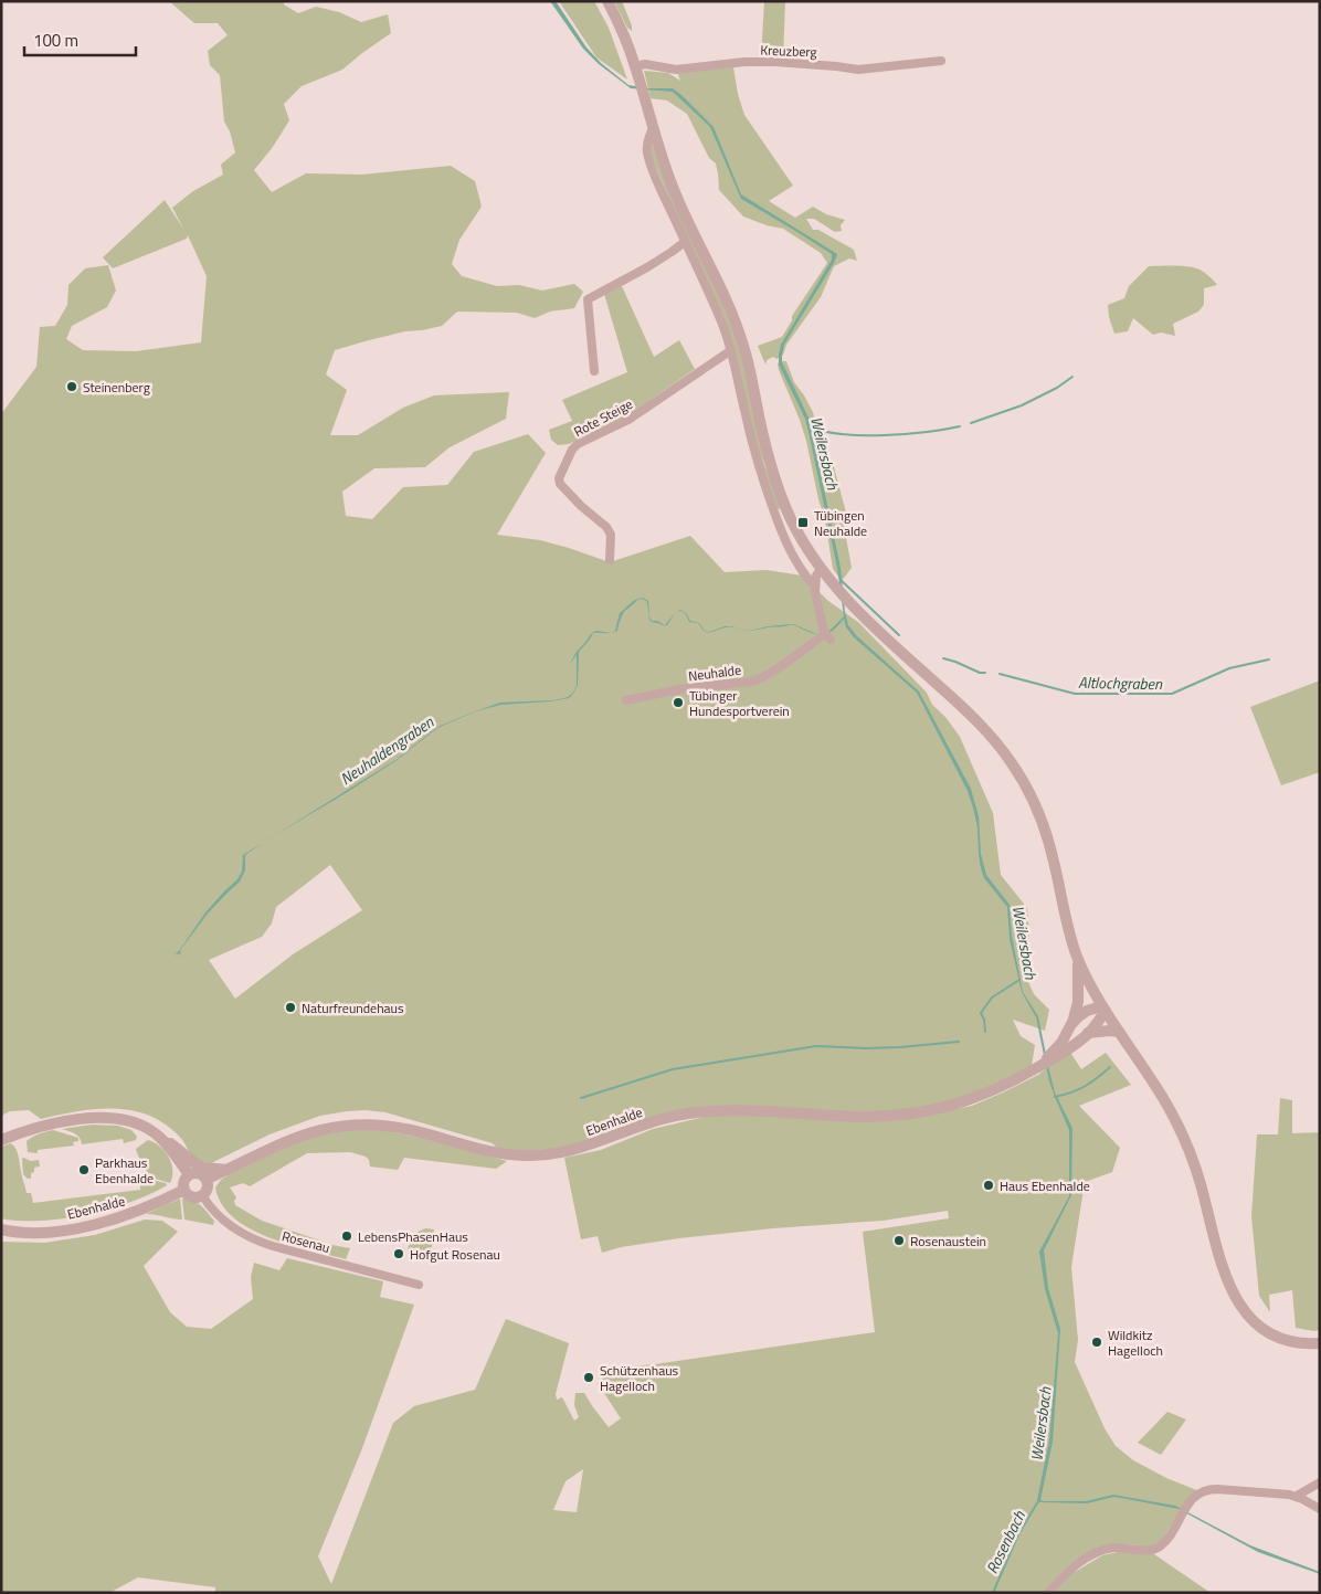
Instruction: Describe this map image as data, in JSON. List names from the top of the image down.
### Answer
{
  "streets": {
    "street": [
      "Kreuzberg",
      "Rote Steige",
      "Neuhalde",
      "Ebenhalde",
      "Rosenau"
    ]
  },
  "crossings": [
    ["Ebenhalde", "Rosenau"]
  ],
  "water": [
    "Weilersbach",
    "Altlochgraben",
    "Neuhaldengraben",
    "Rosenbach"
  ],
  "places": {
    "other": [
      "Steinenberg",
      "Tübinger Hundesportverein",
      "Naturfreundehaus",
      "Parkhaus Ebenhalde",
      "Haus Ebenhalde",
      "LebensPhasenHaus",
      "Rosenaustein",
      "Hofgut Rosenau",
      "Wildkitz Hagelloch",
      "Schützenhaus Hagelloch"
    ],
    "transit": ["Tübingen Neuhalde"]
  },
  "scale_bar": "100 m"
}
